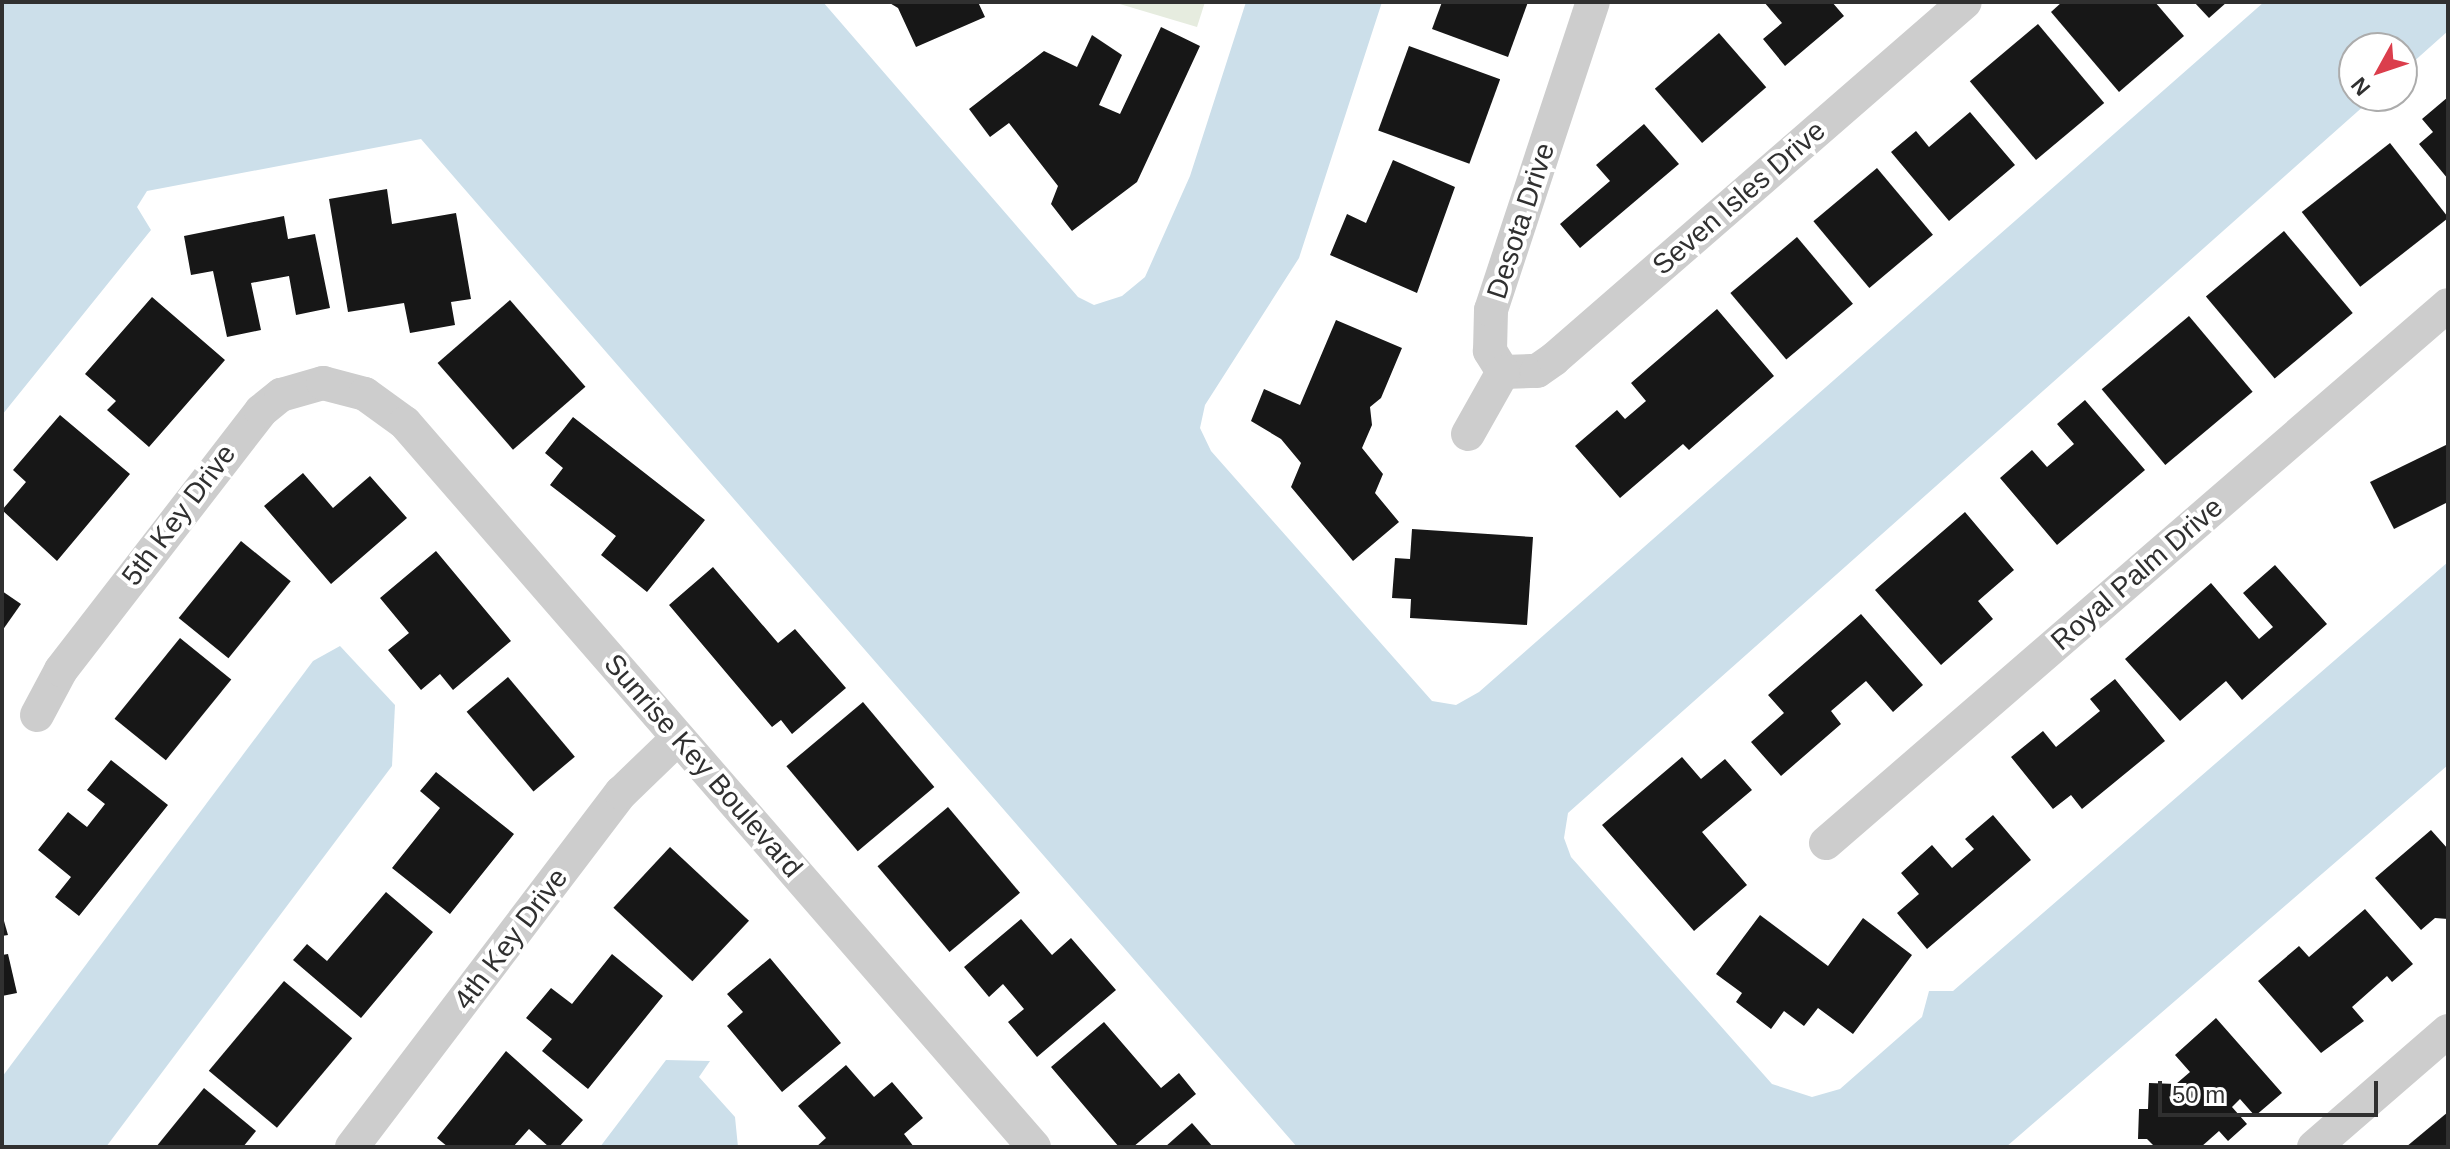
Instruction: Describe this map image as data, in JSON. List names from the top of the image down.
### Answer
{
  "streets": {
    "street": [
      "Seven Isles Drive",
      "Desota Drive",
      "5th Key Drive",
      "Royal Palm Drive",
      "Sunrise Key Boulevard",
      "4th Key Drive"
    ]
  },
  "crossings": [
    ["Seven Isles Drive", "Desota Drive"],
    ["5th Key Drive", "Sunrise Key Boulevard"],
    ["Sunrise Key Boulevard", "4th Key Drive"]
  ],
  "scale_bar": "50 m",
  "north": "bottom left"
}
